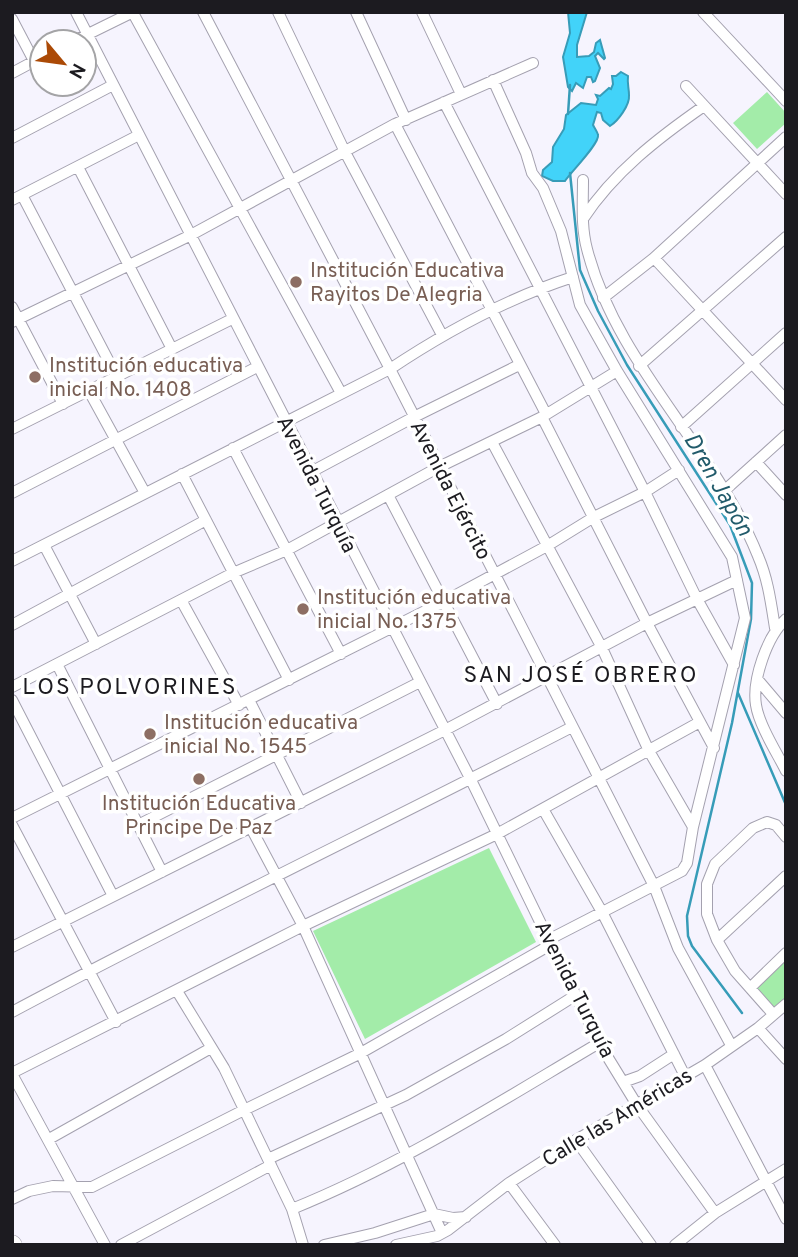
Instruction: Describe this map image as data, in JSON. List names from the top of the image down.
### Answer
{
  "streets": {
    "street": ["Avenida Turquía", "Avenida Ejército", "Calle las Américas"]
  },
  "crossings": [
    ["Avenida Turquía", "Calle las Américas"],
    ["Avenida Ejército", "Calle las Américas"]
  ],
  "districts": ["SAN JOSÉ OBRERO", "LOS POLVORINES"],
  "water": ["Dren Japón"],
  "places": [
    "Institución Educativa Rayitos De Alegria",
    "Institución educativa inicial No. 1408",
    "Institución educativa inicial No. 1375",
    "Institución educativa inicial No. 1545",
    "Institución Educativa Principe De Paz"
  ],
  "north": "bottom right"
}
